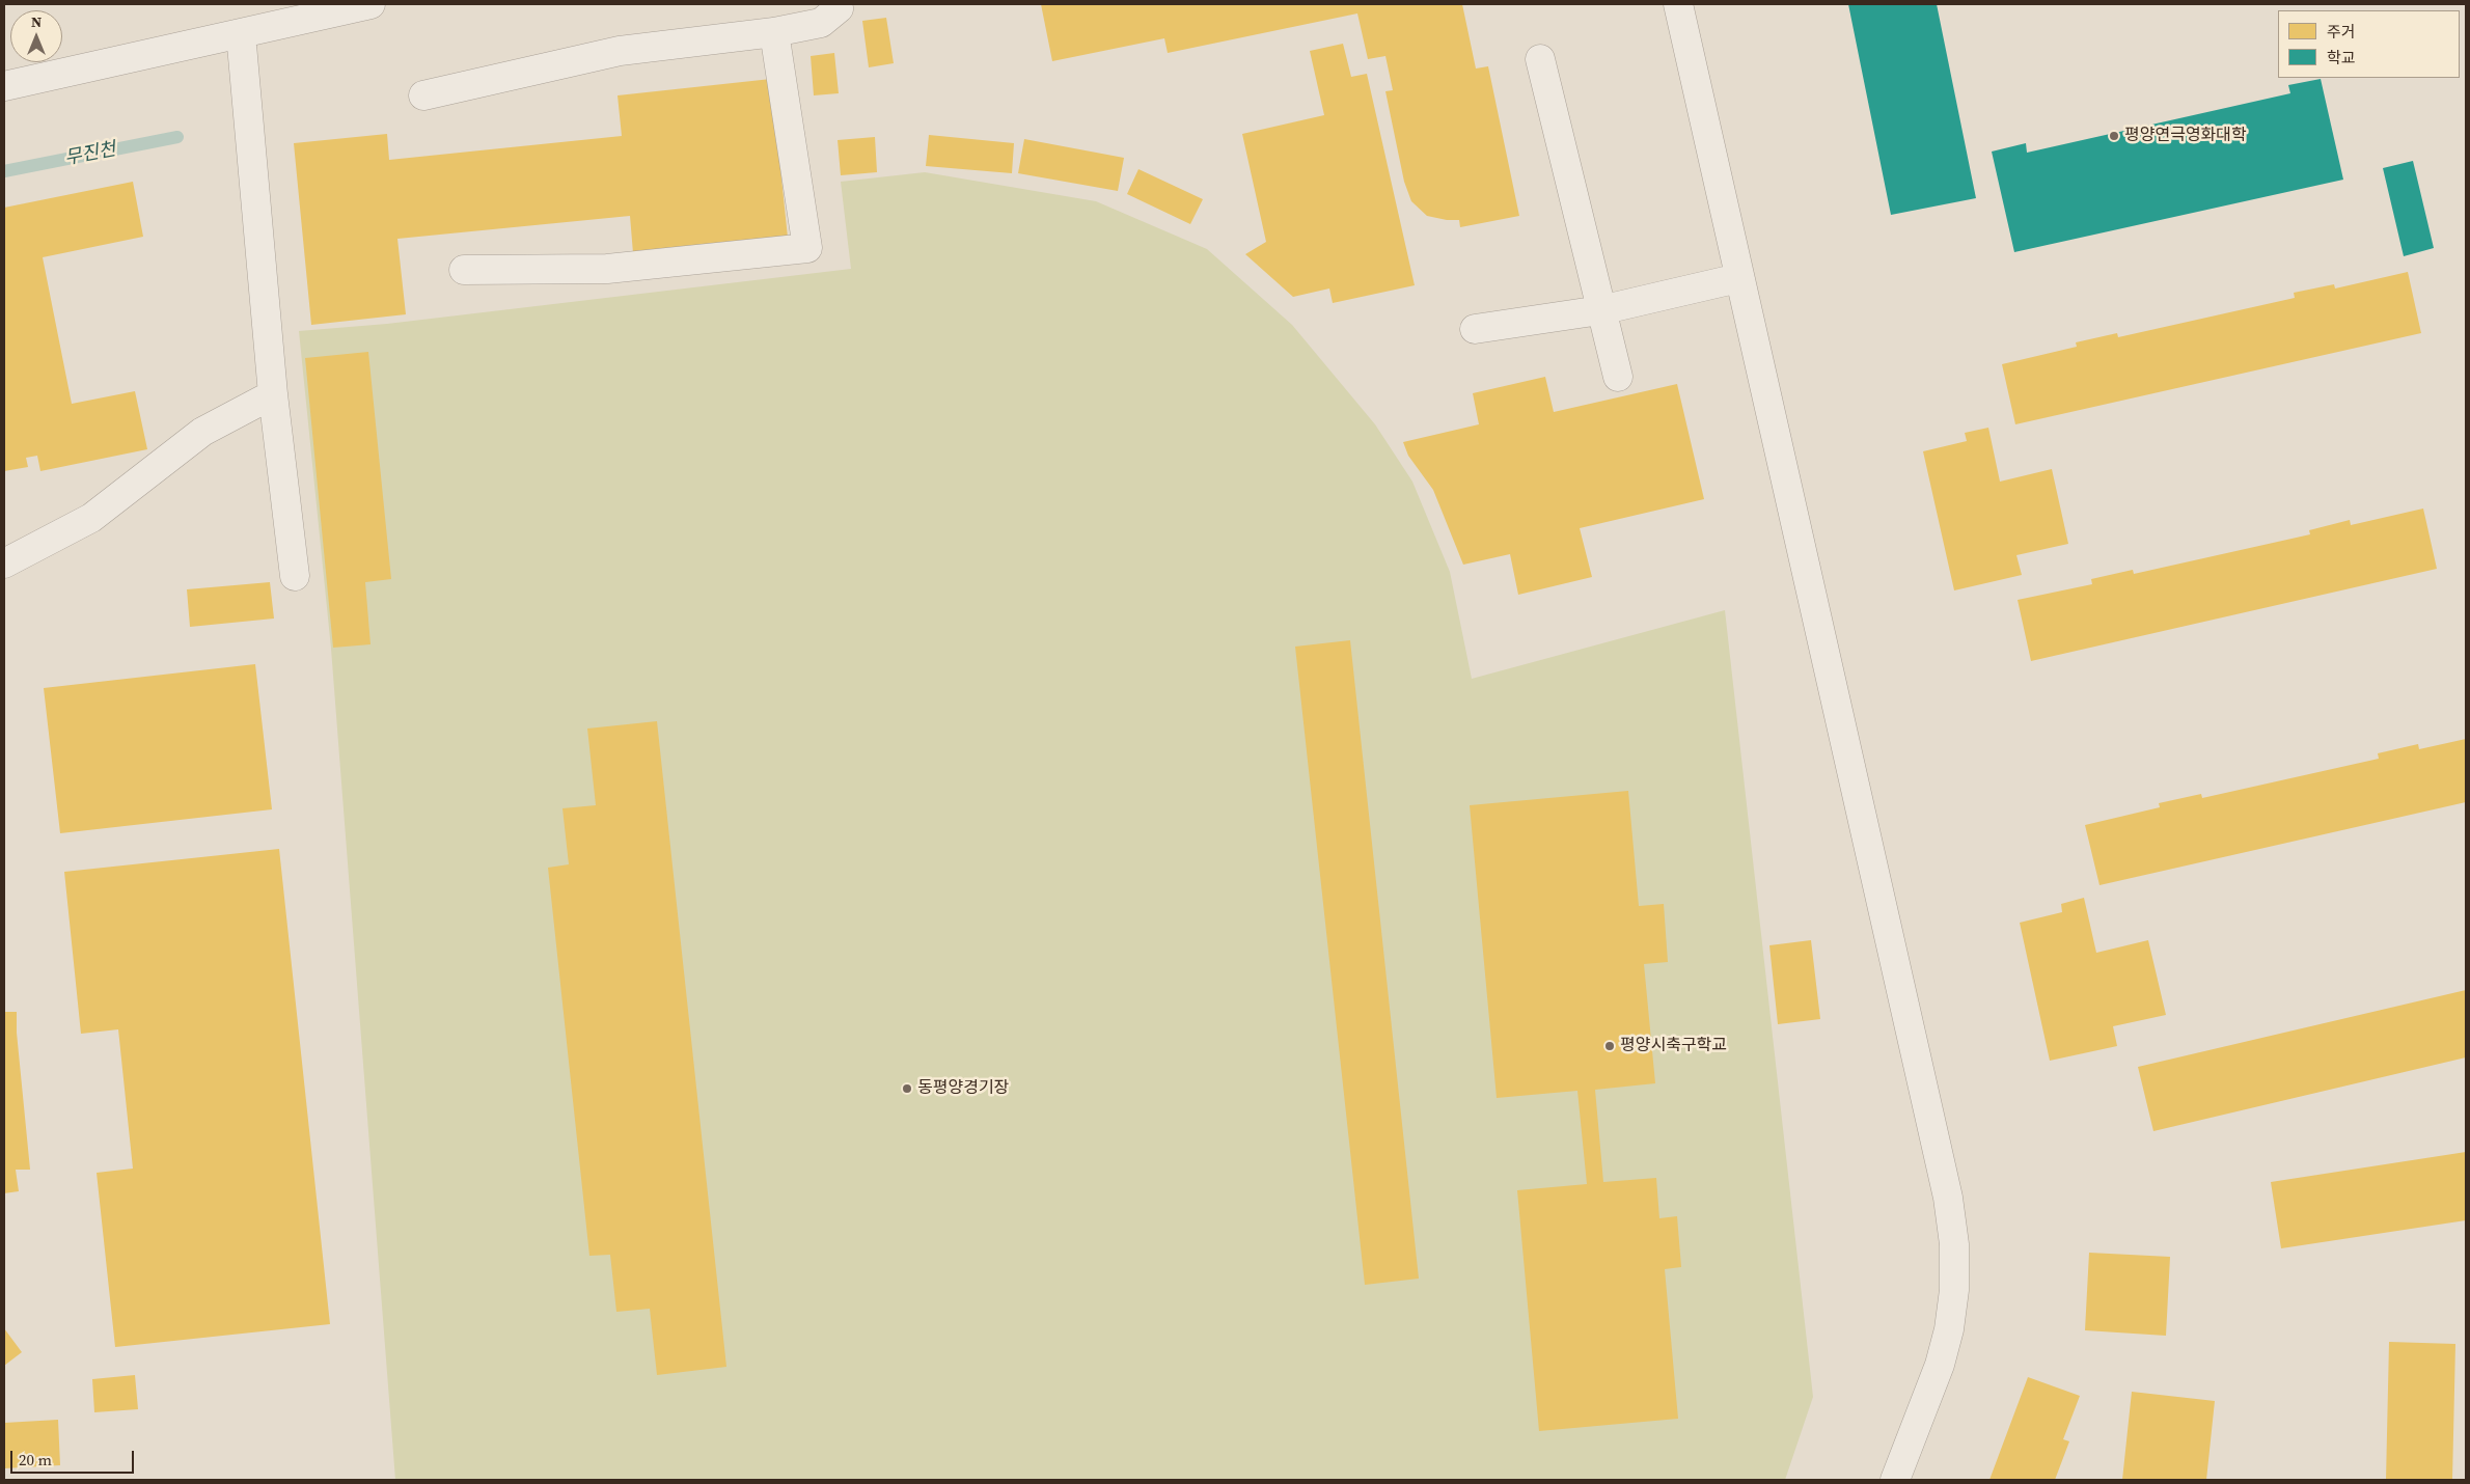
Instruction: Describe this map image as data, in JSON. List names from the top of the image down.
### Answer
{
  "water": ["무진천"],
  "places": ["평양연극영화대학", "평양시축구학교", "동평양경기장"],
  "legend": ["주거", "학교"],
  "scale_bar": "20 m",
  "north": "top"
}
